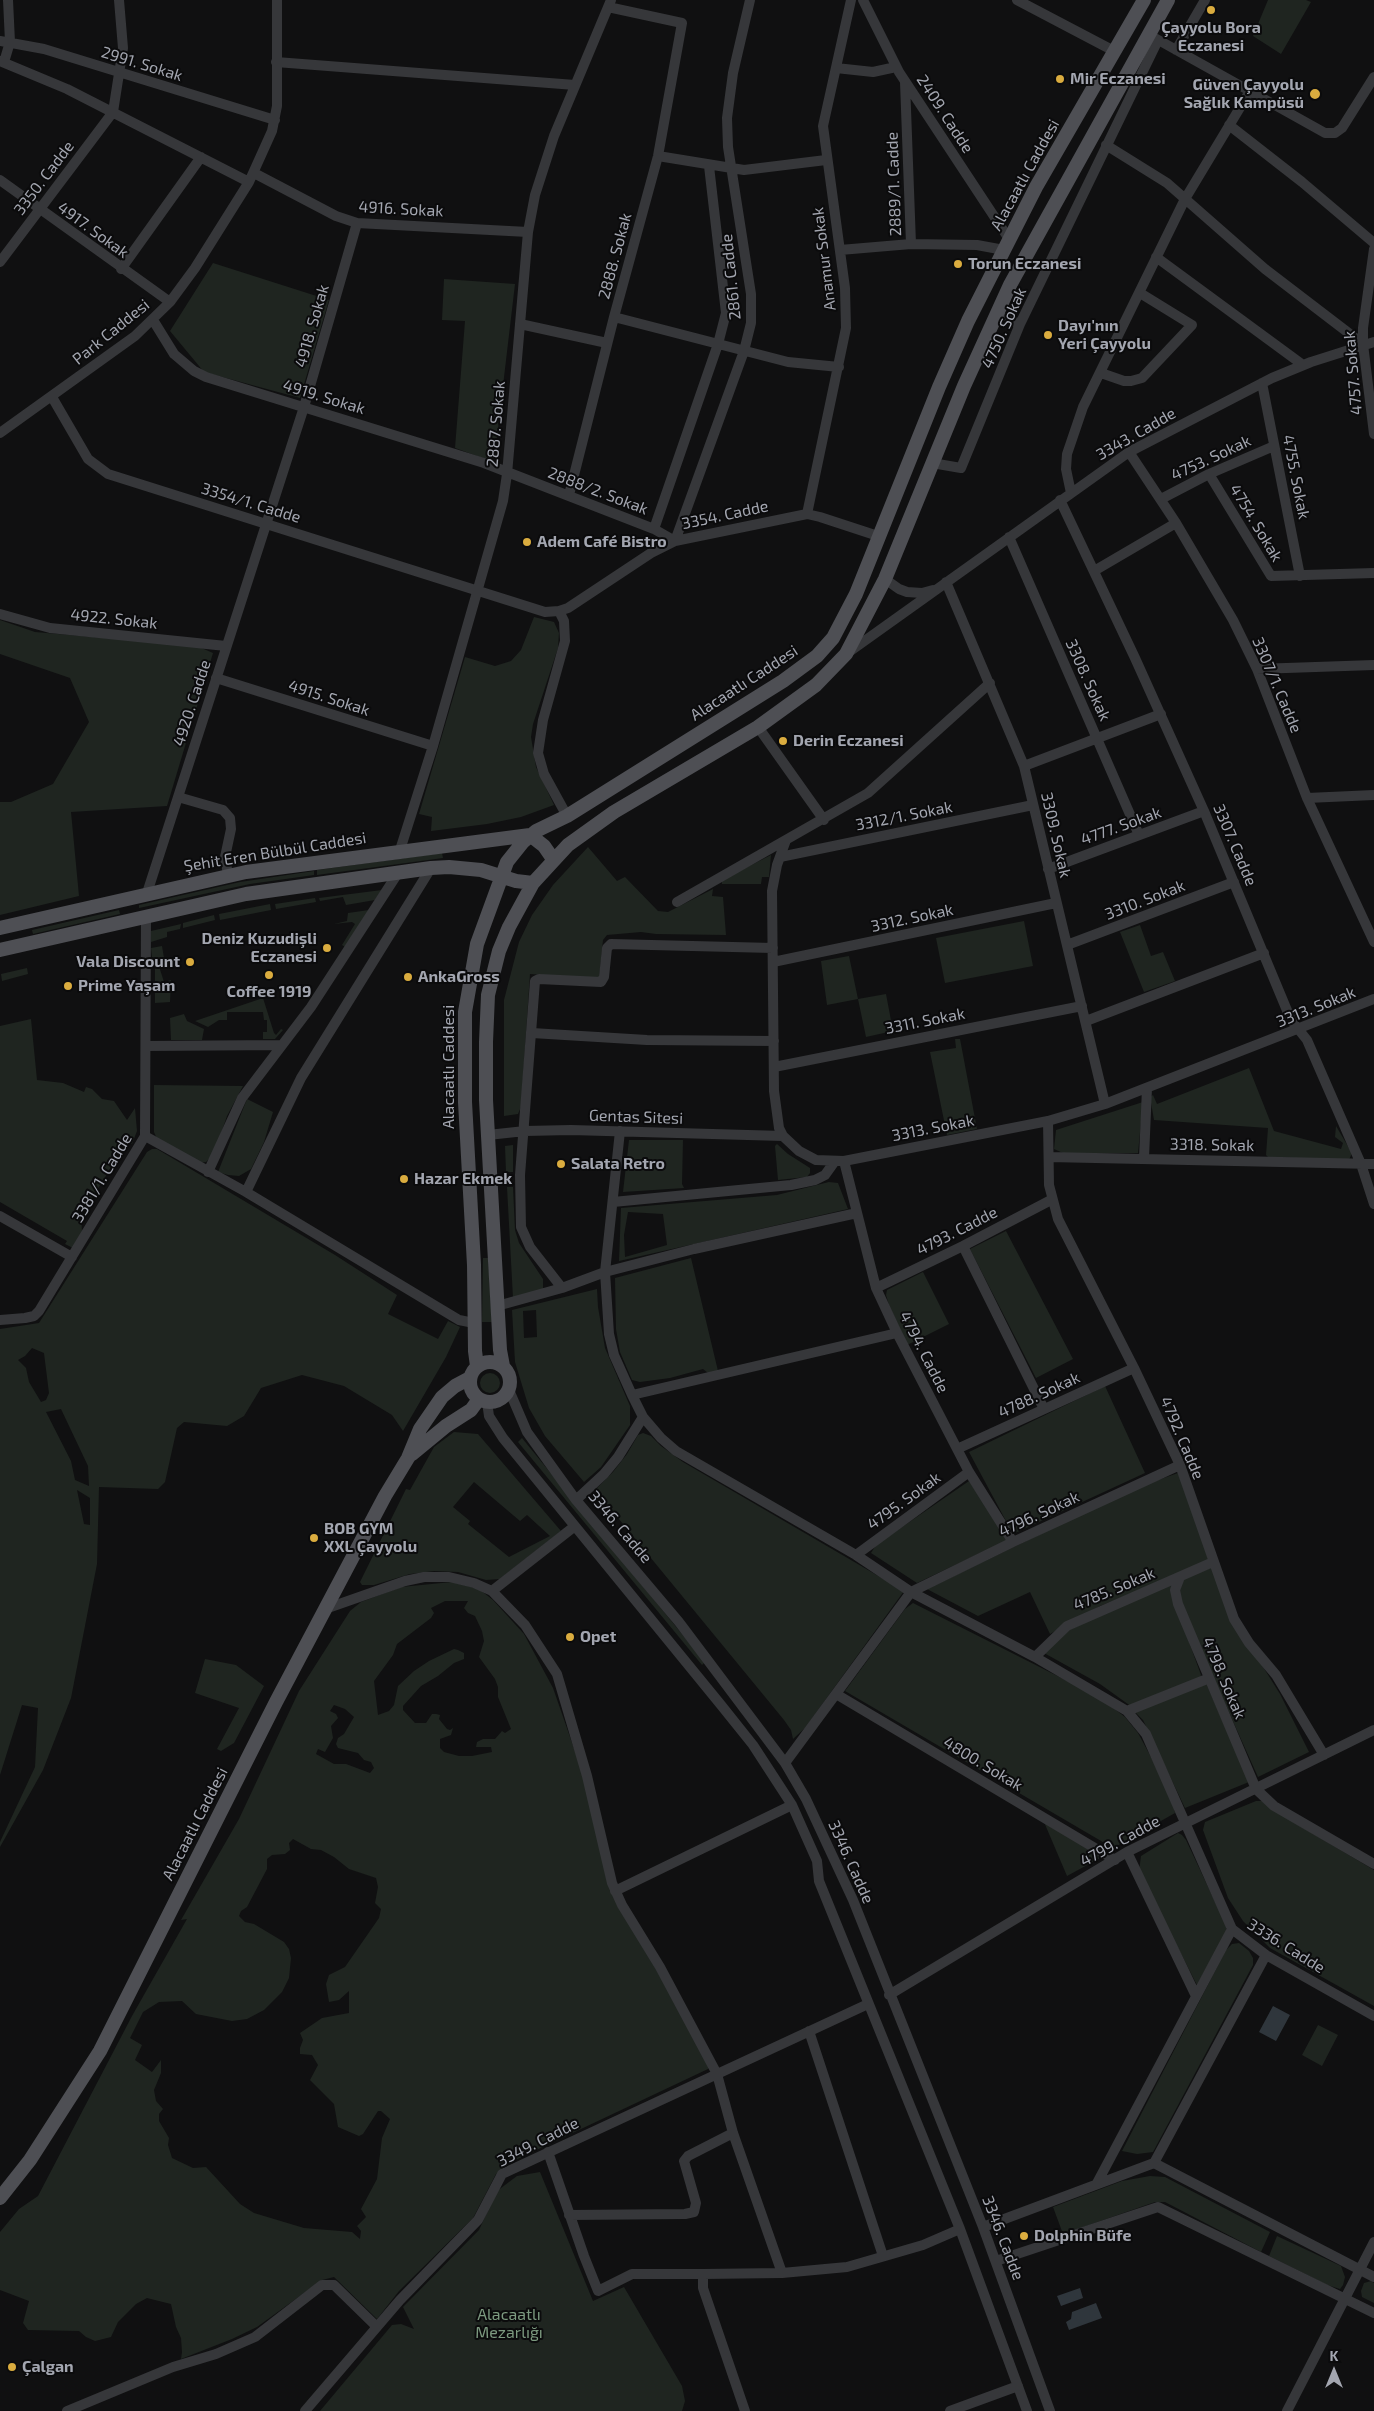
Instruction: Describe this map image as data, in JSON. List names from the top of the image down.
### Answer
{
  "streets": {
    "main road": ["Alacaatlı Caddesi", "Şehit Eren Bülbül Caddesi"],
    "street": [
      "2991. Sokak",
      "2409. Cadde",
      "3350. Cadde",
      "2889/1. Cadde",
      "4916. Sokak",
      "4917. Sokak",
      "2888. Sokak",
      "Anamur Sokak",
      "2861. Cadde",
      "4918. Sokak",
      "4750. Sokak",
      "Park Caddesi",
      "4757. Sokak",
      "4919. Sokak",
      "2887. Sokak",
      "3343. Cadde",
      "4753. Sokak",
      "4755. Sokak",
      "2888/2. Sokak",
      "3354/1. Cadde",
      "3354. Cadde",
      "4754. Sokak",
      "4922. Sokak",
      "3308. Sokak",
      "3307/1. Cadde",
      "4915. Sokak",
      "4920. Cadde",
      "3312/1. Sokak",
      "4777. Sokak",
      "3309. Sokak",
      "3307. Cadde",
      "3310. Sokak",
      "3312. Sokak",
      "3313. Sokak",
      "3311. Sokak",
      "Gentas Sitesi",
      "3318. Sokak",
      "3381/1. Cadde",
      "4793. Cadde",
      "4794. Cadde",
      "4788. Sokak",
      "4792. Cadde",
      "4795. Sokak",
      "4796. Sokak",
      "3346. Cadde",
      "4785. Sokak",
      "4798. Sokak",
      "4800. Sokak",
      "4799. Cadde",
      "3336. Cadde",
      "3349. Cadde"
    ]
  },
  "crossings": [
    ["2991. Sokak", "Park Caddesi"],
    ["2409. Cadde", "Alacaatlı Caddesi"],
    ["2409. Cadde", "2889/1. Cadde"],
    ["Alacaatlı Caddesi", "3354. Cadde"],
    ["Alacaatlı Caddesi", "Şehit Eren Bülbül Caddesi"],
    ["Alacaatlı Caddesi", "3346. Cadde"],
    ["3350. Cadde", "4916. Sokak"],
    ["3350. Cadde", "4917. Sokak"],
    ["2889/1. Cadde", "Anamur Sokak"],
    ["4916. Sokak", "4918. Sokak"],
    ["4916. Sokak", "Park Caddesi"],
    ["4916. Sokak", "2887. Sokak"],
    ["4917. Sokak", "Park Caddesi"],
    ["2888. Sokak", "2887. Sokak"],
    ["2888. Sokak", "2888/2. Sokak"],
    ["Anamur Sokak", "3354. Cadde"],
    ["2861. Cadde", "2888/2. Sokak"],
    ["2861. Cadde", "3354. Cadde"],
    ["4918. Sokak", "4919. Sokak"],
    ["4918. Sokak", "3354/1. Cadde"],
    ["4918. Sokak", "4920. Cadde"],
    ["Park Caddesi", "4919. Sokak"],
    ["Park Caddesi", "3354/1. Cadde"],
    ["4757. Sokak", "3343. Cadde"],
    ["4919. Sokak", "2887. Sokak"],
    ["4919. Sokak", "2888/2. Sokak"],
    ["2887. Sokak", "2888/2. Sokak"],
    ["2887. Sokak", "3354/1. Cadde"],
    ["2887. Sokak", "4915. Sokak"],
    ["2887. Sokak", "Şehit Eren Bülbül Caddesi"],
    ["3343. Cadde", "4755. Sokak"],
    ["3343. Cadde", "3308. Sokak"],
    ["3343. Cadde", "3307/1. Cadde"],
    ["3343. Cadde", "3309. Sokak"],
    ["3343. Cadde", "3307. Cadde"],
    ["4753. Sokak", "4755. Sokak"],
    ["4753. Sokak", "4754. Sokak"],
    ["4753. Sokak", "3307/1. Cadde"],
    ["4755. Sokak", "4754. Sokak"],
    ["2888/2. Sokak", "3354. Cadde"],
    ["3354/1. Cadde", "4920. Cadde"],
    ["4922. Sokak", "4920. Cadde"],
    ["3308. Sokak", "4777. Sokak"],
    ["4915. Sokak", "4920. Cadde"],
    ["4920. Cadde", "Şehit Eren Bülbül Caddesi"],
    ["3312/1. Sokak", "3309. Sokak"],
    ["4777. Sokak", "3309. Sokak"],
    ["4777. Sokak", "3307. Cadde"],
    ["3309. Sokak", "3310. Sokak"],
    ["3309. Sokak", "3312. Sokak"],
    ["3309. Sokak", "3313. Sokak"],
    ["3309. Sokak", "3311. Sokak"],
    ["3307. Cadde", "3310. Sokak"],
    ["3307. Cadde", "3313. Sokak"],
    ["3307. Cadde", "3318. Sokak"],
    ["3313. Sokak", "Gentas Sitesi"],
    ["3313. Sokak", "4794. Cadde"],
    ["3313. Sokak", "4792. Cadde"],
    ["3318. Sokak", "4792. Cadde"],
    ["4793. Cadde", "4794. Cadde"],
    ["4793. Cadde", "4792. Cadde"],
    ["4794. Cadde", "4788. Sokak"],
    ["4794. Cadde", "4795. Sokak"],
    ["4794. Cadde", "4796. Sokak"],
    ["4788. Sokak", "4792. Cadde"],
    ["4792. Cadde", "4796. Sokak"],
    ["4792. Cadde", "4785. Sokak"],
    ["4792. Cadde", "4799. Cadde"],
    ["3346. Cadde", "4799. Cadde"],
    ["3346. Cadde", "3349. Cadde"],
    ["4785. Sokak", "4798. Sokak"],
    ["4798. Sokak", "4799. Cadde"],
    ["4800. Sokak", "4799. Cadde"],
    ["4799. Cadde", "3336. Cadde"]
  ],
  "parks": ["Alacaatlı Mezarlığı"],
  "places": [
    "Çayyolu Bora Eczanesi",
    "Mir Eczanesi",
    "Güven Çayyolu Sağlık Kampüsü",
    "Torun Eczanesi",
    "Dayı'nın Yeri Çayyolu",
    "Adem Café Bistro",
    "Derin Eczanesi",
    "Deniz Kuzudişli Eczanesi",
    "Vala Discount",
    "Coffee 1919",
    "AnkaGross",
    "Prime Yaşam",
    "Salata Retro",
    "Hazar Ekmek",
    "BOB GYM XXL Çayyolu",
    "Opet",
    "Dolphin Büfe",
    "Çalgan"
  ],
  "north": "top"
}
